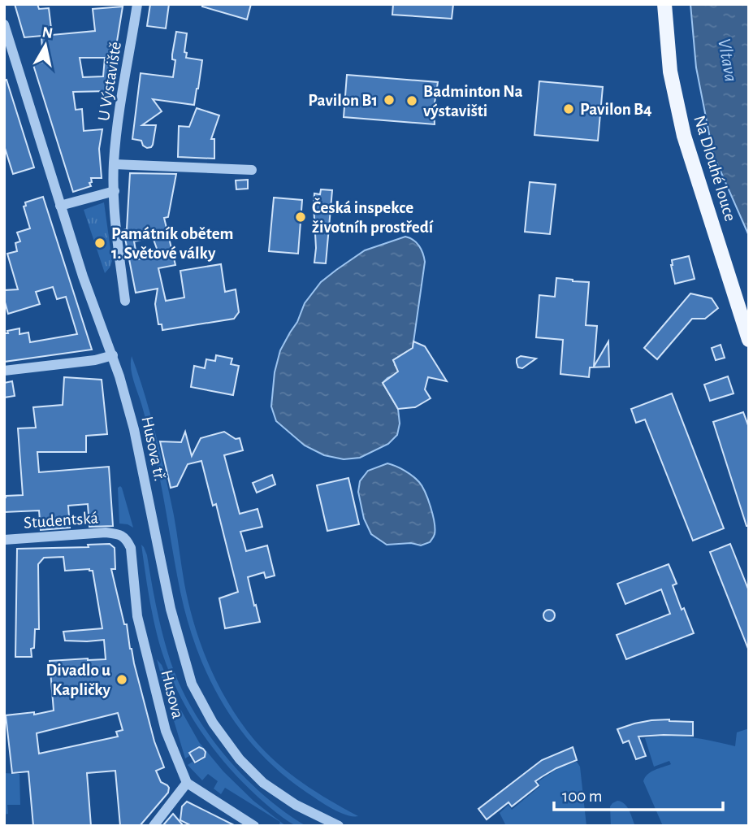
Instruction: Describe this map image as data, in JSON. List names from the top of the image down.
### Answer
{
  "streets": {
    "main road": ["Na Dlouhé louce"],
    "street": [
      "U Výstaviště",
      "Husova tř.",
      "Studentská",
      "Husova"
    ]
  },
  "crossings": [
    ["Studentská", "Husova"]
  ],
  "water": ["Vltava"],
  "places": [
    "Pavilon B1",
    "Badminton Na výstavišti",
    "Pavilon B4",
    "Česká inspekce životníh prostředí",
    "Památník obětem 1. Světové války",
    "Divadlo u Kapličky"
  ],
  "scale_bar": "100 m",
  "north": "top"
}
